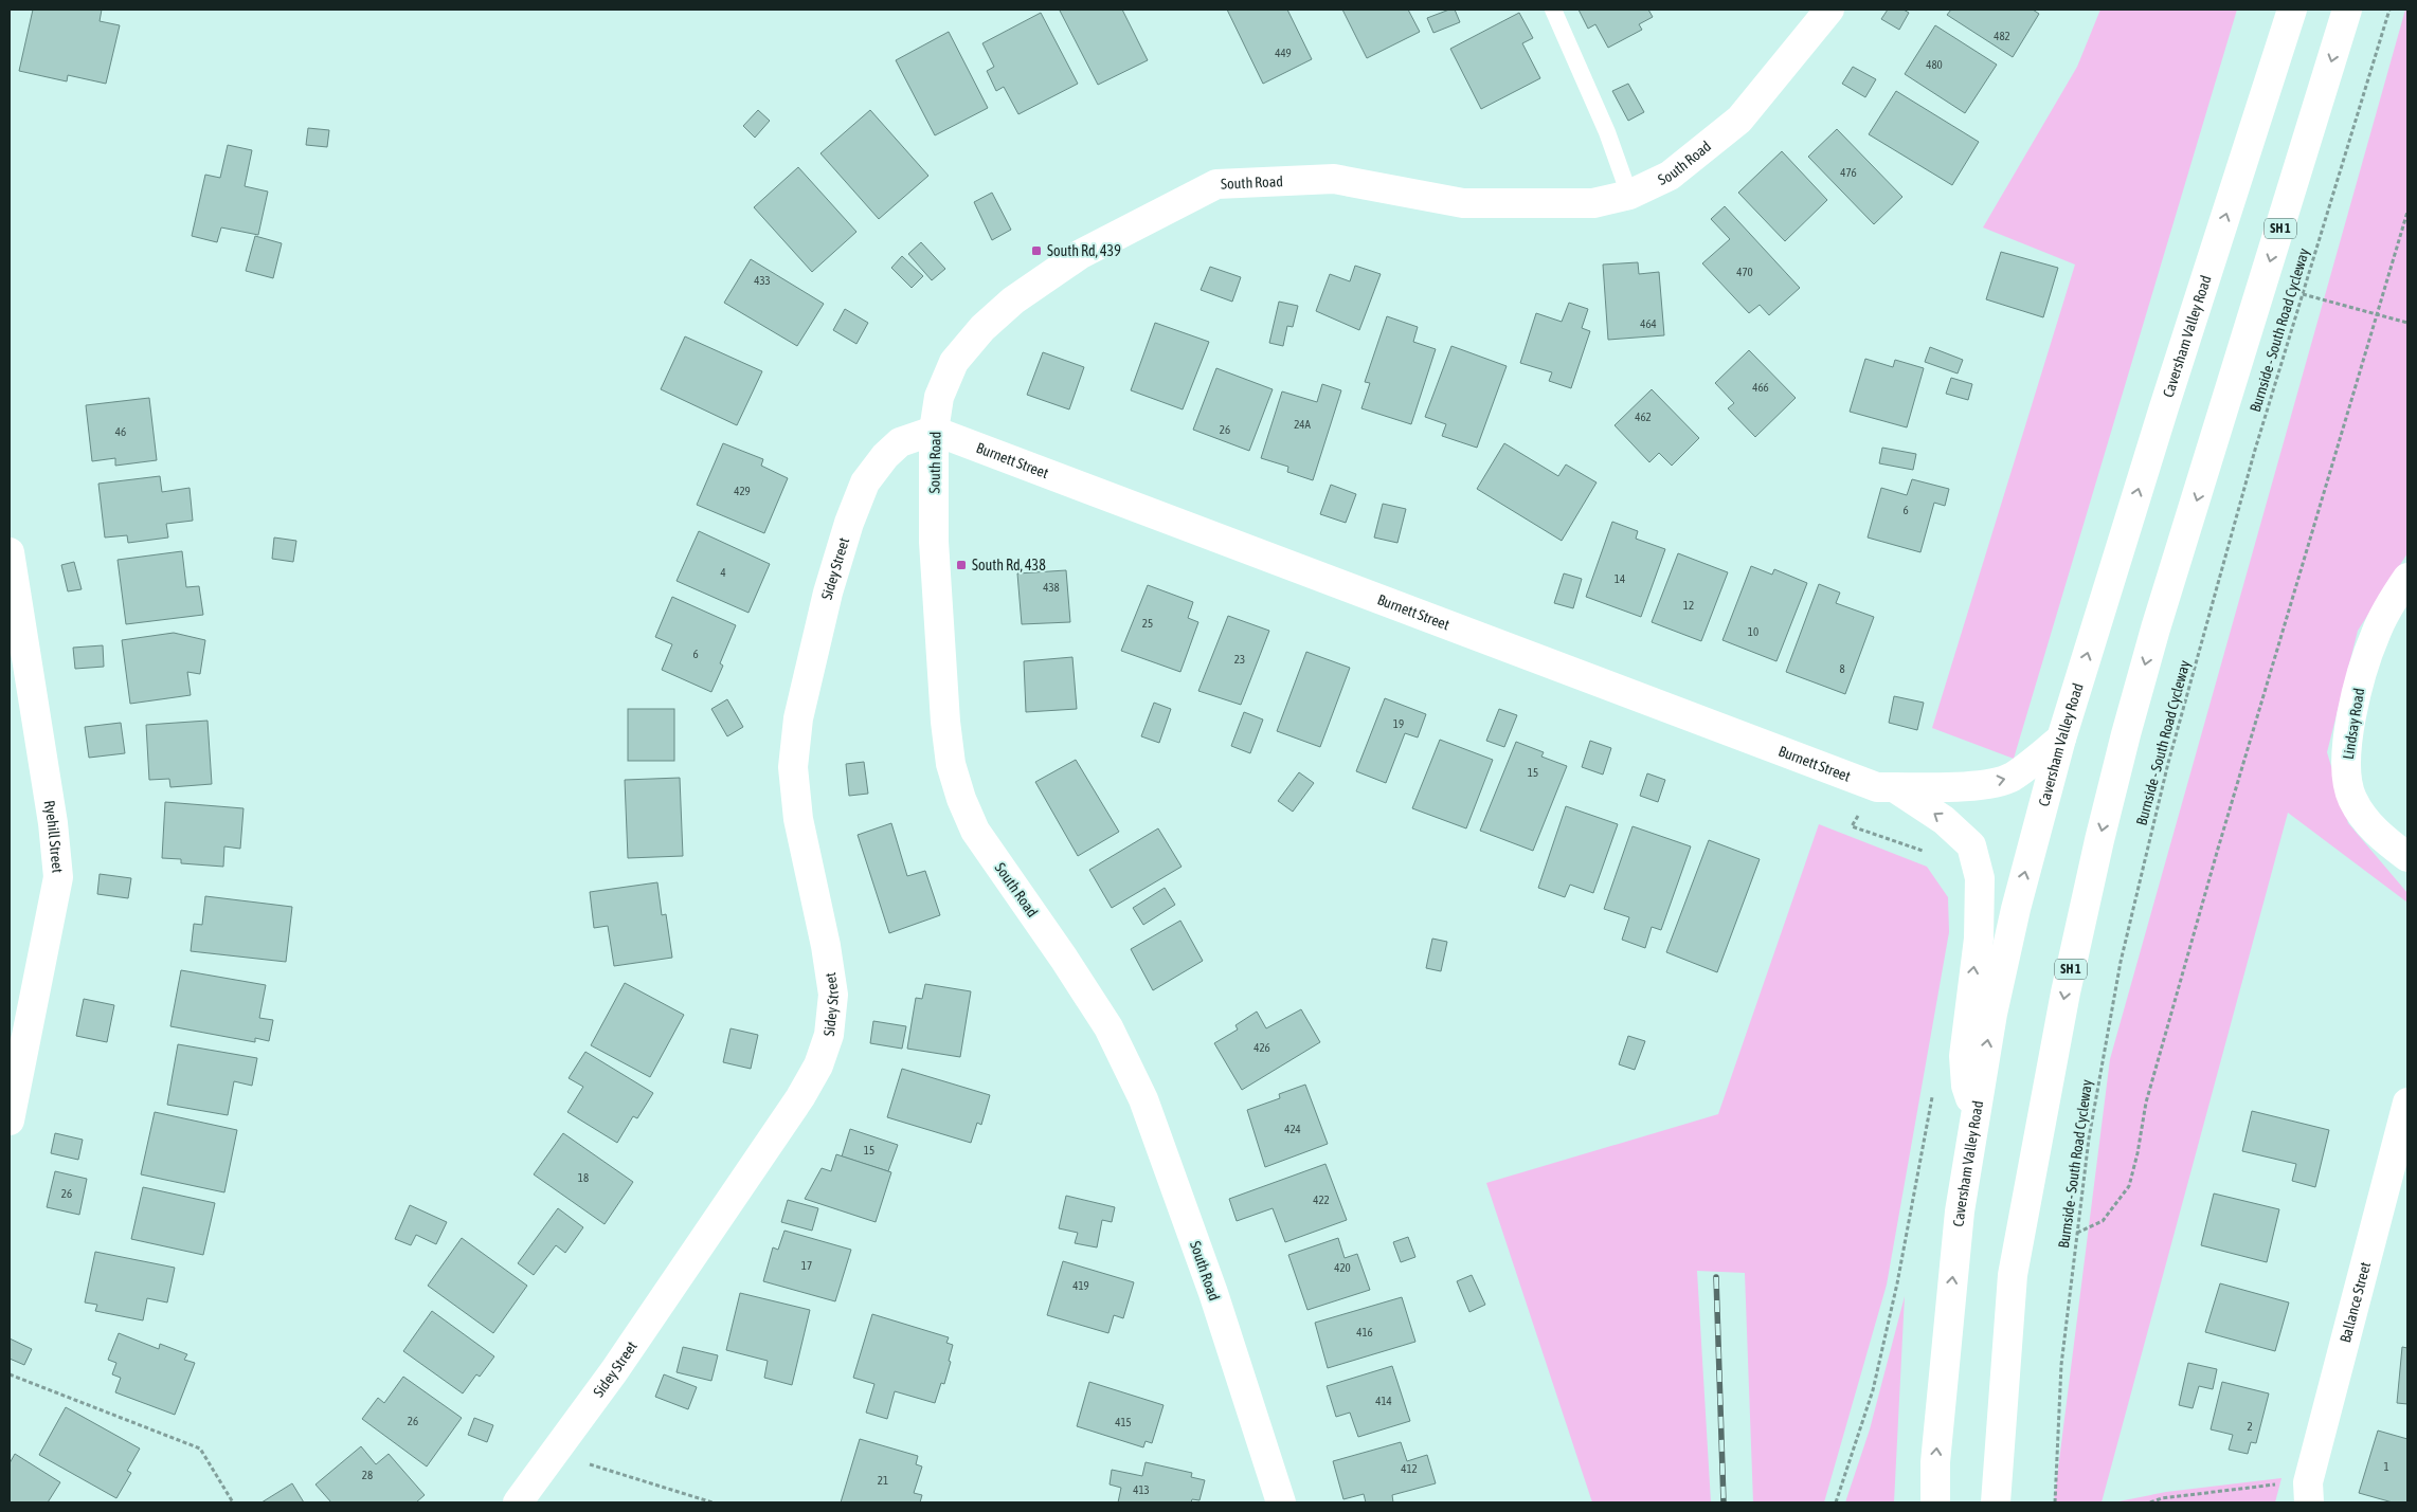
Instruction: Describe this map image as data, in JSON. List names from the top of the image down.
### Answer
{
  "streets": {
    "main road": [
      "South Road",
      "SH 1",
      "Caversham Valley Road",
      "Burnett Street",
      "Sidey Street",
      "Lindsay Road",
      "Ryehill Street",
      "Ballance Street"
    ],
    "path": ["Burnside - South Road Cycleway"]
  },
  "crossings": [
    ["South Road", "Burnett Street"],
    ["South Road", "Sidey Street"],
    ["Burnett Street", "Sidey Street"]
  ],
  "places": {
    "transit": ["South Rd, 439", "South Rd, 438"]
  },
  "house_numbers": [
    "482",
    "449",
    "480",
    "476",
    "470",
    "433",
    "464",
    "466",
    "462",
    "24A",
    "26",
    "46",
    "429",
    "6",
    "4",
    "14",
    "438",
    "12",
    "25",
    "10",
    "6",
    "23",
    "8",
    "19",
    "15",
    "426",
    "424",
    "15",
    "18",
    "26",
    "422",
    "17",
    "420",
    "419",
    "416",
    "414",
    "26",
    "415",
    "2",
    "1",
    "412",
    "28",
    "21",
    "413"
  ]
}
